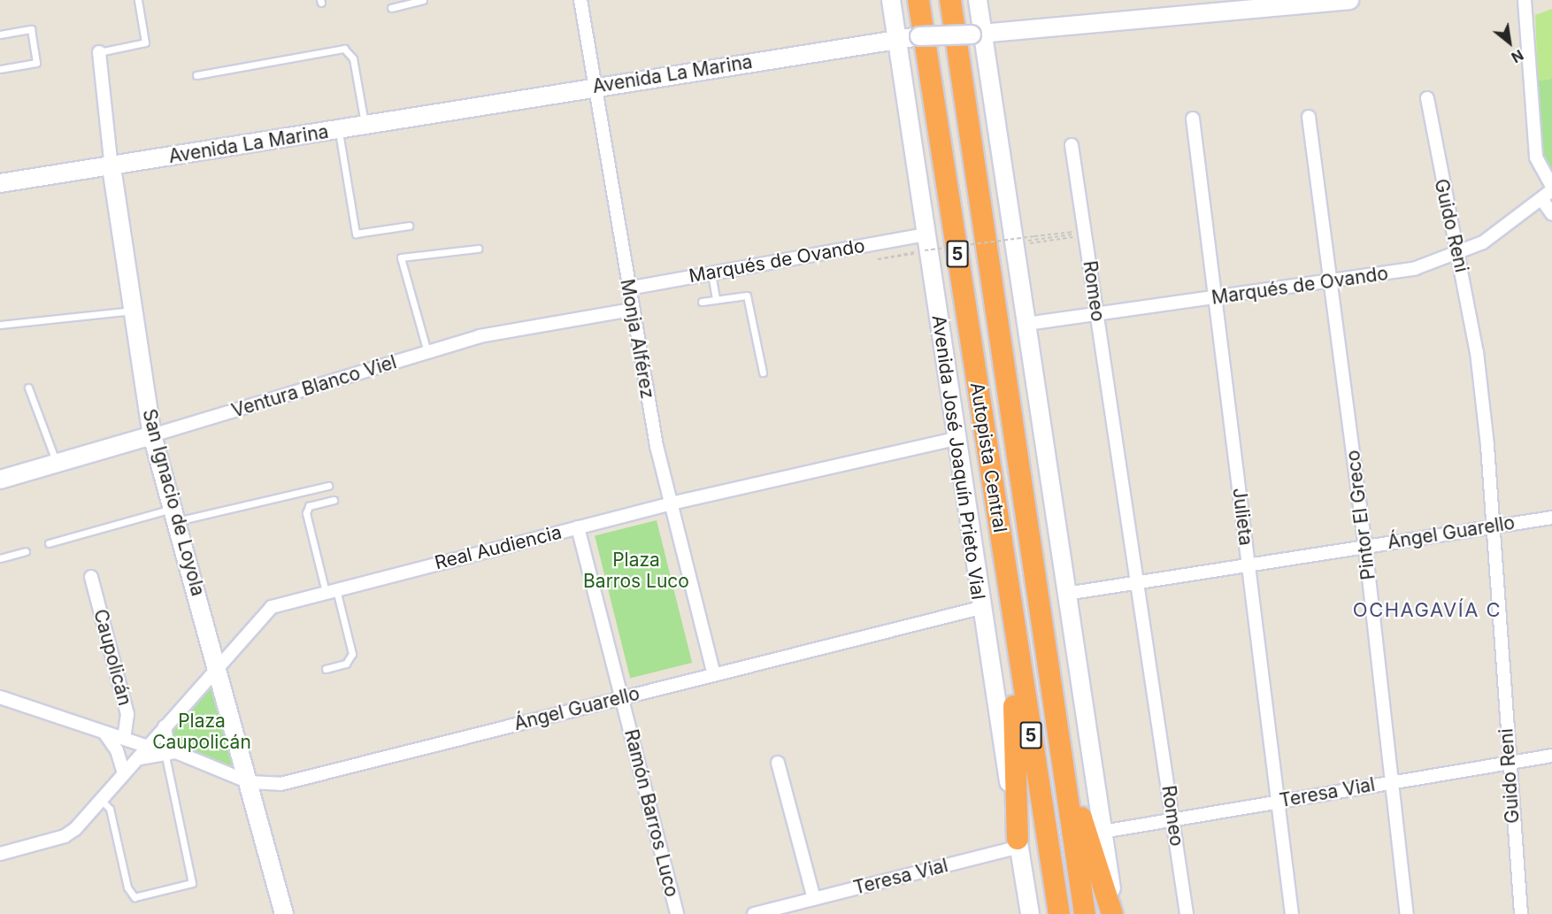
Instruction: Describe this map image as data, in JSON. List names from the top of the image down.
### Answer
{
  "streets": {
    "highway": ["5", "Autopista Central"],
    "street": [
      "Avenida La Marina",
      "Guido Reni",
      "Marqués de Ovando",
      "Romeo",
      "Monja Alférez",
      "Ventura Blanco Viel",
      "Avenida José Joaquín Prieto Vial",
      "San Ignacio de Loyola",
      "Pintor El Greco",
      "Julieta",
      "Ángel Guarello",
      "Real Audiencia",
      "Caupolicán",
      "Teresa Vial",
      "Ramón Barros Luco"
    ]
  },
  "crossings": [
    ["Avenida La Marina", "Monja Alférez"],
    ["Avenida La Marina", "Avenida José Joaquín Prieto Vial"],
    ["Avenida La Marina", "San Ignacio de Loyola"],
    ["Guido Reni", "Marqués de Ovando"],
    ["Guido Reni", "Ángel Guarello"],
    ["Guido Reni", "Teresa Vial"],
    ["Marqués de Ovando", "Romeo"],
    ["Marqués de Ovando", "Monja Alférez"],
    ["Marqués de Ovando", "Avenida José Joaquín Prieto Vial"],
    ["Marqués de Ovando", "Pintor El Greco"],
    ["Marqués de Ovando", "Julieta"],
    ["Romeo", "Ángel Guarello"],
    ["Romeo", "Teresa Vial"],
    ["Monja Alférez", "Ventura Blanco Viel"],
    ["Monja Alférez", "Ángel Guarello"],
    ["Monja Alférez", "Real Audiencia"],
    ["Ventura Blanco Viel", "San Ignacio de Loyola"],
    ["Avenida José Joaquín Prieto Vial", "Ángel Guarello"],
    ["Avenida José Joaquín Prieto Vial", "Real Audiencia"],
    ["Avenida José Joaquín Prieto Vial", "Teresa Vial"],
    ["San Ignacio de Loyola", "Ángel Guarello"],
    ["San Ignacio de Loyola", "Real Audiencia"],
    ["Pintor El Greco", "Ángel Guarello"],
    ["Pintor El Greco", "Teresa Vial"],
    ["Julieta", "Ángel Guarello"],
    ["Julieta", "Teresa Vial"],
    ["Ángel Guarello", "Ramón Barros Luco"],
    ["Real Audiencia", "Ramón Barros Luco"]
  ],
  "districts": ["OCHAGAVÍA C"],
  "parks": ["Plaza Barros Luco", "Plaza Caupolicán"],
  "north": "bottom right"
}
